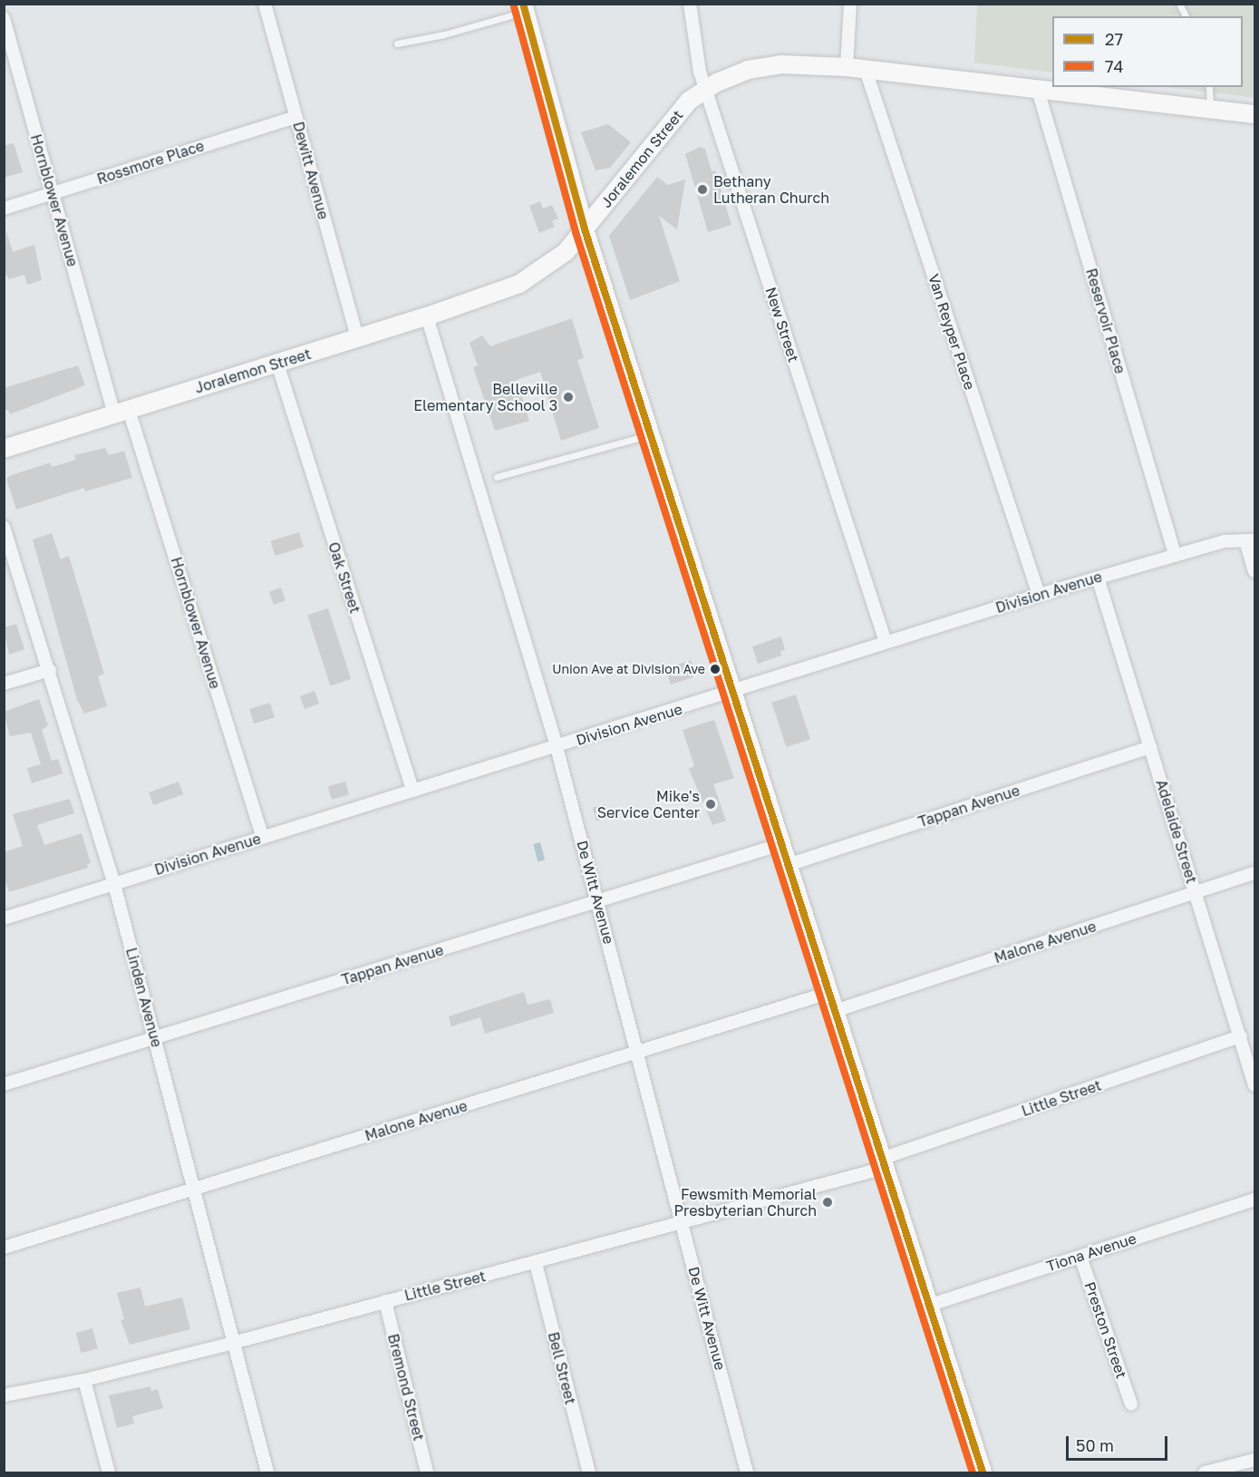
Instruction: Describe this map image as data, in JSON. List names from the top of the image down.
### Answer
{
  "streets": {
    "street": [
      "Joralemon Street",
      "Rossmore Place",
      "Dewitt Avenue",
      "Hornblower Avenue",
      "Reservoir Place",
      "New Street",
      "Van Reyper Place",
      "Oak Street",
      "Division Avenue",
      "Tappan Avenue",
      "Adelaide Street",
      "De Witt Avenue",
      "Malone Avenue",
      "Linden Avenue",
      "Little Street",
      "Tiona Avenue",
      "Preston Street",
      "Bell Street",
      "Bremond Street"
    ]
  },
  "crossings": [
    ["Joralemon Street", "Dewitt Avenue"],
    ["Joralemon Street", "Hornblower Avenue"],
    ["Joralemon Street", "Reservoir Place"],
    ["Joralemon Street", "New Street"],
    ["Joralemon Street", "Van Reyper Place"],
    ["Joralemon Street", "Oak Street"],
    ["Joralemon Street", "De Witt Avenue"],
    ["Rossmore Place", "Dewitt Avenue"],
    ["Rossmore Place", "Hornblower Avenue"],
    ["Hornblower Avenue", "Division Avenue"],
    ["Reservoir Place", "Division Avenue"],
    ["New Street", "Division Avenue"],
    ["Van Reyper Place", "Division Avenue"],
    ["Oak Street", "Division Avenue"],
    ["Division Avenue", "Adelaide Street"],
    ["Division Avenue", "De Witt Avenue"],
    ["Division Avenue", "Linden Avenue"],
    ["Tappan Avenue", "Adelaide Street"],
    ["Tappan Avenue", "De Witt Avenue"],
    ["Tappan Avenue", "Linden Avenue"],
    ["Adelaide Street", "Malone Avenue"],
    ["Adelaide Street", "Little Street"],
    ["De Witt Avenue", "Malone Avenue"],
    ["De Witt Avenue", "Little Street"],
    ["Malone Avenue", "Linden Avenue"],
    ["Linden Avenue", "Little Street"],
    ["Little Street", "Bell Street"],
    ["Little Street", "Bremond Street"],
    ["Tiona Avenue", "Preston Street"]
  ],
  "places": [
    "Bethany Lutheran Church",
    "Belleville Elementary School 3",
    "Union Ave at Division Ave",
    "Mike's Service Center",
    "Fewsmith Memorial Presbyterian Church"
  ],
  "lines": ["transit line 27", "transit line 74"],
  "legend": ["27", "74"],
  "scale_bar": "50 m"
}
